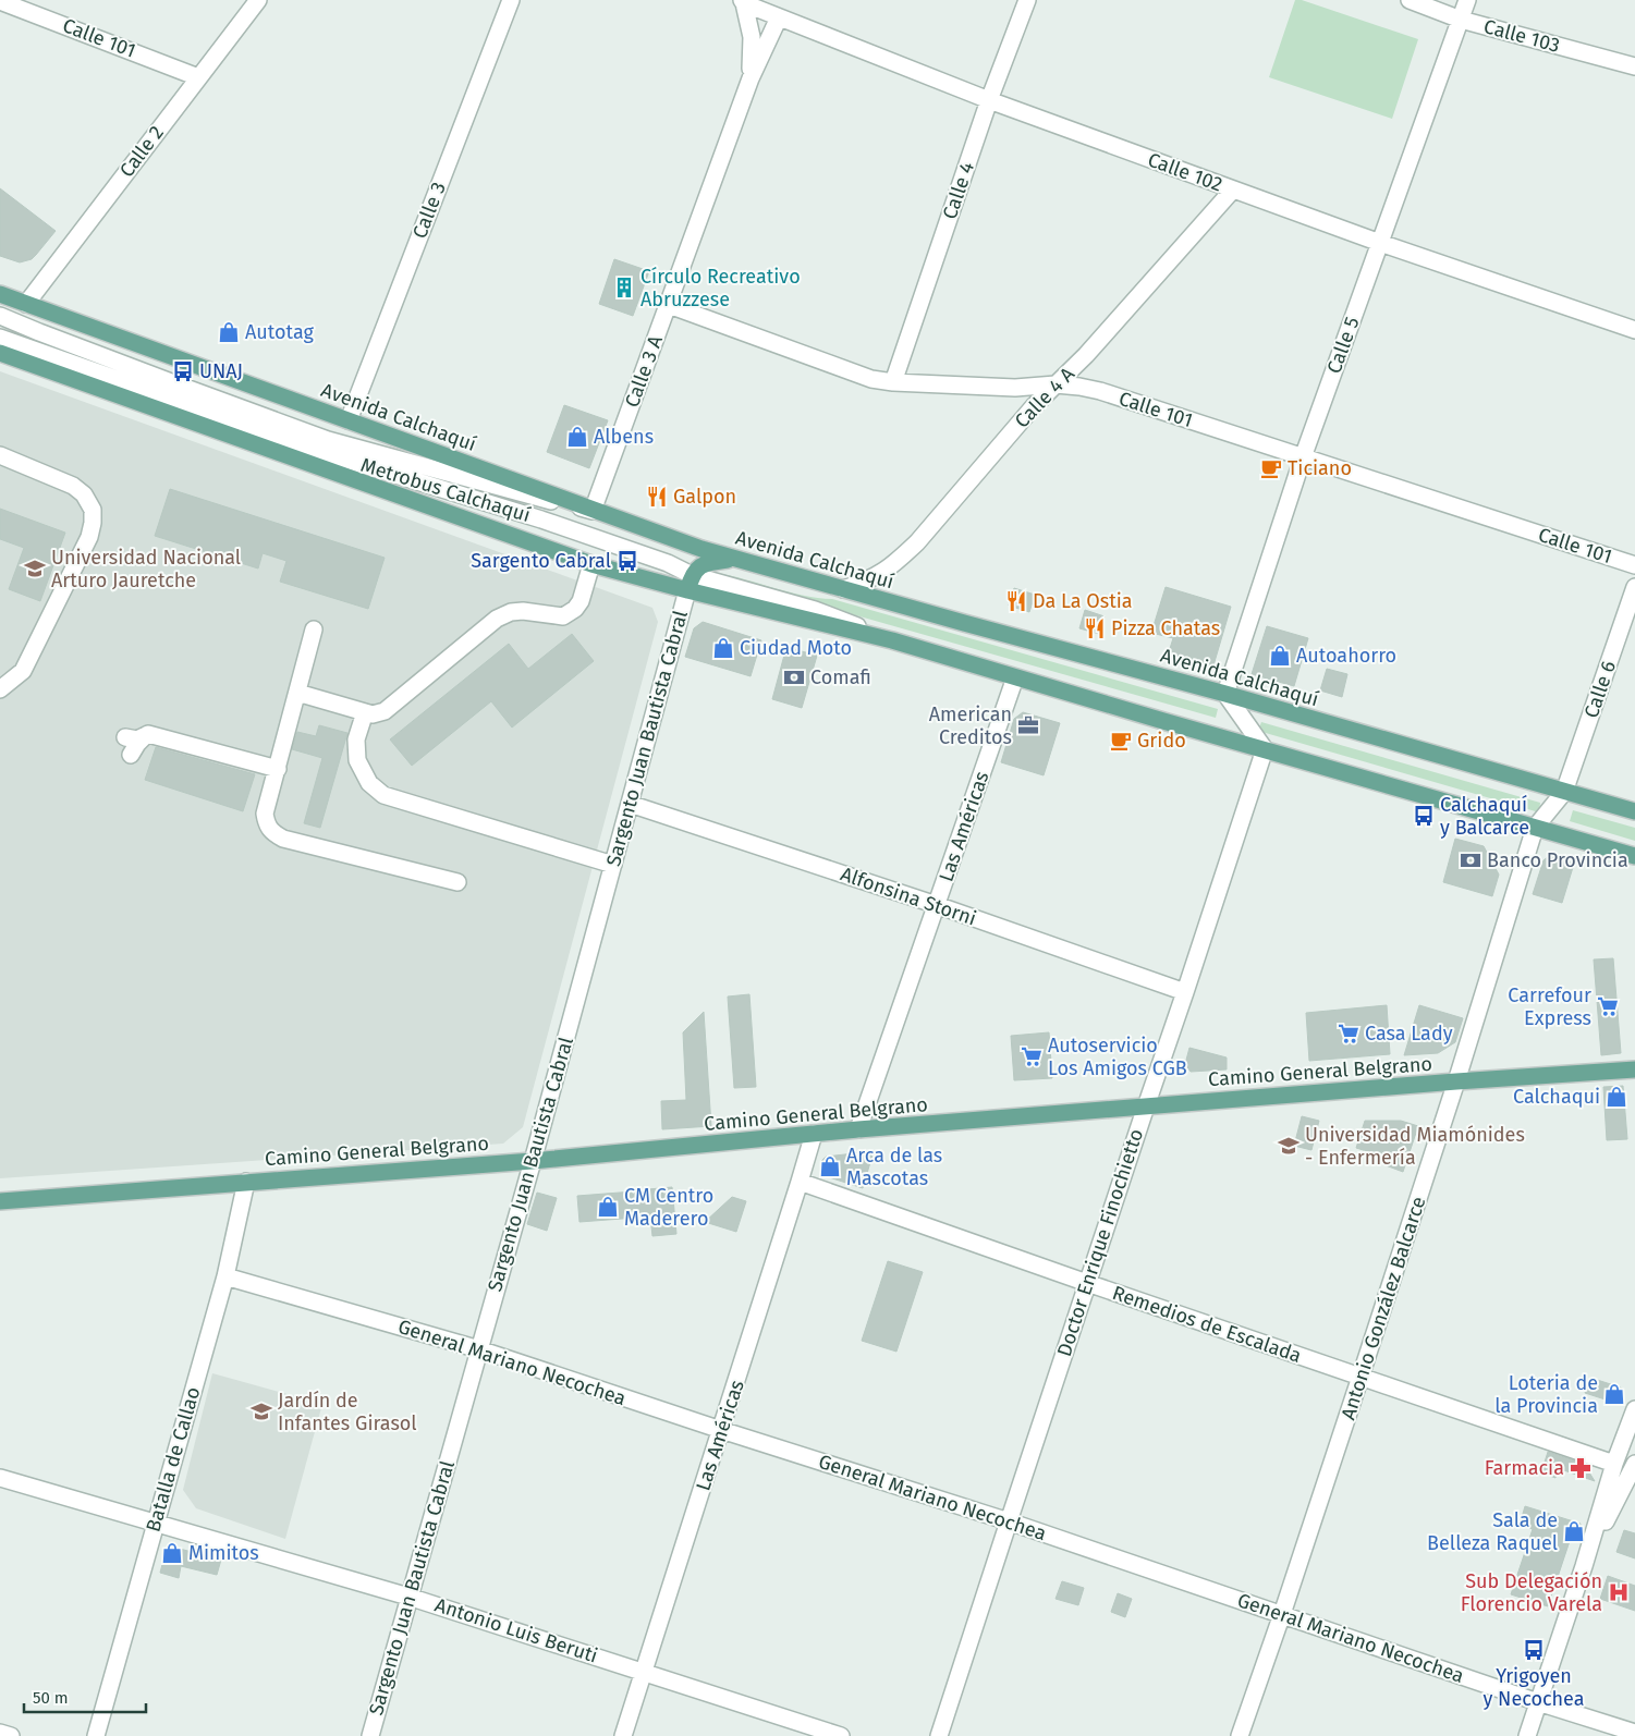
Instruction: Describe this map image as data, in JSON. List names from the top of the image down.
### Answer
{
  "streets": {
    "main road": ["Avenida Calchaquí", "Camino General Belgrano"],
    "street": [
      "Calle 103",
      "Calle 101",
      "Calle 2",
      "Calle 102",
      "Calle 4",
      "Calle 3",
      "Calle 5",
      "Calle 3 A",
      "Calle 4 A",
      "Metrobus Calchaquí",
      "Calle 6",
      "Sargento Juan Bautista Cabral",
      "Las Américas",
      "Alfonsina Storni",
      "Doctor Enrique Finochietto",
      "Antonio González Balcarce",
      "Remedios de Escalada",
      "General Mariano Necochea",
      "Batalla de Callao",
      "Antonio Luis Beruti"
    ]
  },
  "crossings": [
    ["Calle 103", "Calle 5"],
    ["Calle 101", "Calle 2"],
    ["Calle 101", "Calle 4"],
    ["Calle 101", "Calle 5"],
    ["Calle 101", "Calle 3 A"],
    ["Calle 101", "Calle 4 A"],
    ["Calle 2", "Avenida Calchaquí"],
    ["Calle 102", "Calle 4"],
    ["Calle 102", "Calle 5"],
    ["Calle 102", "Calle 3 A"],
    ["Calle 102", "Calle 4 A"],
    ["Calle 3", "Avenida Calchaquí"],
    ["Calle 5", "Avenida Calchaquí"],
    ["Calle 3 A", "Avenida Calchaquí"],
    ["Calle 3 A", "Metrobus Calchaquí"],
    ["Calle 4 A", "Avenida Calchaquí"],
    ["Avenida Calchaquí", "Metrobus Calchaquí"],
    ["Avenida Calchaquí", "Calle 6"],
    ["Avenida Calchaquí", "Antonio González Balcarce"],
    ["Metrobus Calchaquí", "Sargento Juan Bautista Cabral"],
    ["Calle 6", "Antonio González Balcarce"],
    ["Sargento Juan Bautista Cabral", "Alfonsina Storni"],
    ["Sargento Juan Bautista Cabral", "Camino General Belgrano"],
    ["Sargento Juan Bautista Cabral", "General Mariano Necochea"],
    ["Sargento Juan Bautista Cabral", "Antonio Luis Beruti"],
    ["Las Américas", "Alfonsina Storni"],
    ["Las Américas", "Camino General Belgrano"],
    ["Las Américas", "Remedios de Escalada"],
    ["Las Américas", "General Mariano Necochea"],
    ["Las Américas", "Antonio Luis Beruti"],
    ["Alfonsina Storni", "Doctor Enrique Finochietto"],
    ["Camino General Belgrano", "Doctor Enrique Finochietto"],
    ["Camino General Belgrano", "Antonio González Balcarce"],
    ["Camino General Belgrano", "Batalla de Callao"],
    ["Doctor Enrique Finochietto", "Remedios de Escalada"],
    ["Doctor Enrique Finochietto", "General Mariano Necochea"],
    ["Antonio González Balcarce", "Remedios de Escalada"],
    ["Antonio González Balcarce", "General Mariano Necochea"],
    ["General Mariano Necochea", "Batalla de Callao"],
    ["Batalla de Callao", "Antonio Luis Beruti"]
  ],
  "places": {
    "building": ["Círculo Recreativo Abruzzese"],
    "shop": [
      "Autotag",
      "Albens",
      "Ciudad Moto",
      "Autoahorro",
      "Calchaqui",
      "Arca de las Mascotas",
      "CM Centro Maderero",
      "Loteria de la Provincia",
      "Sala de Belleza Raquel",
      "Mimitos"
    ],
    "bus stop": [
      "UNAJ",
      "Sargento Cabral",
      "Calchaquí y Balcarce",
      "Yrigoyen y Necochea"
    ],
    "cafe": ["Ticiano", "Grido"],
    "restaurant": ["Galpon", "Da La Ostia", "Pizza Chatas"],
    "school or university": ["Universidad Nacional Arturo Jauretche", "Universidad Miamónides - Enfermería", "Jardín de Infantes Girasol"],
    "bank": ["Comafi", "Banco Provincia"],
    "office": ["American Creditos"],
    "supermarket": ["Carrefour Express", "Casa Lady", "Autoservicio Los Amigos CGB"],
    "pharmacy": ["Farmacia"],
    "hospital": ["Sub Delegación Florencio Varela"]
  },
  "scale_bar": "50 m"
}
